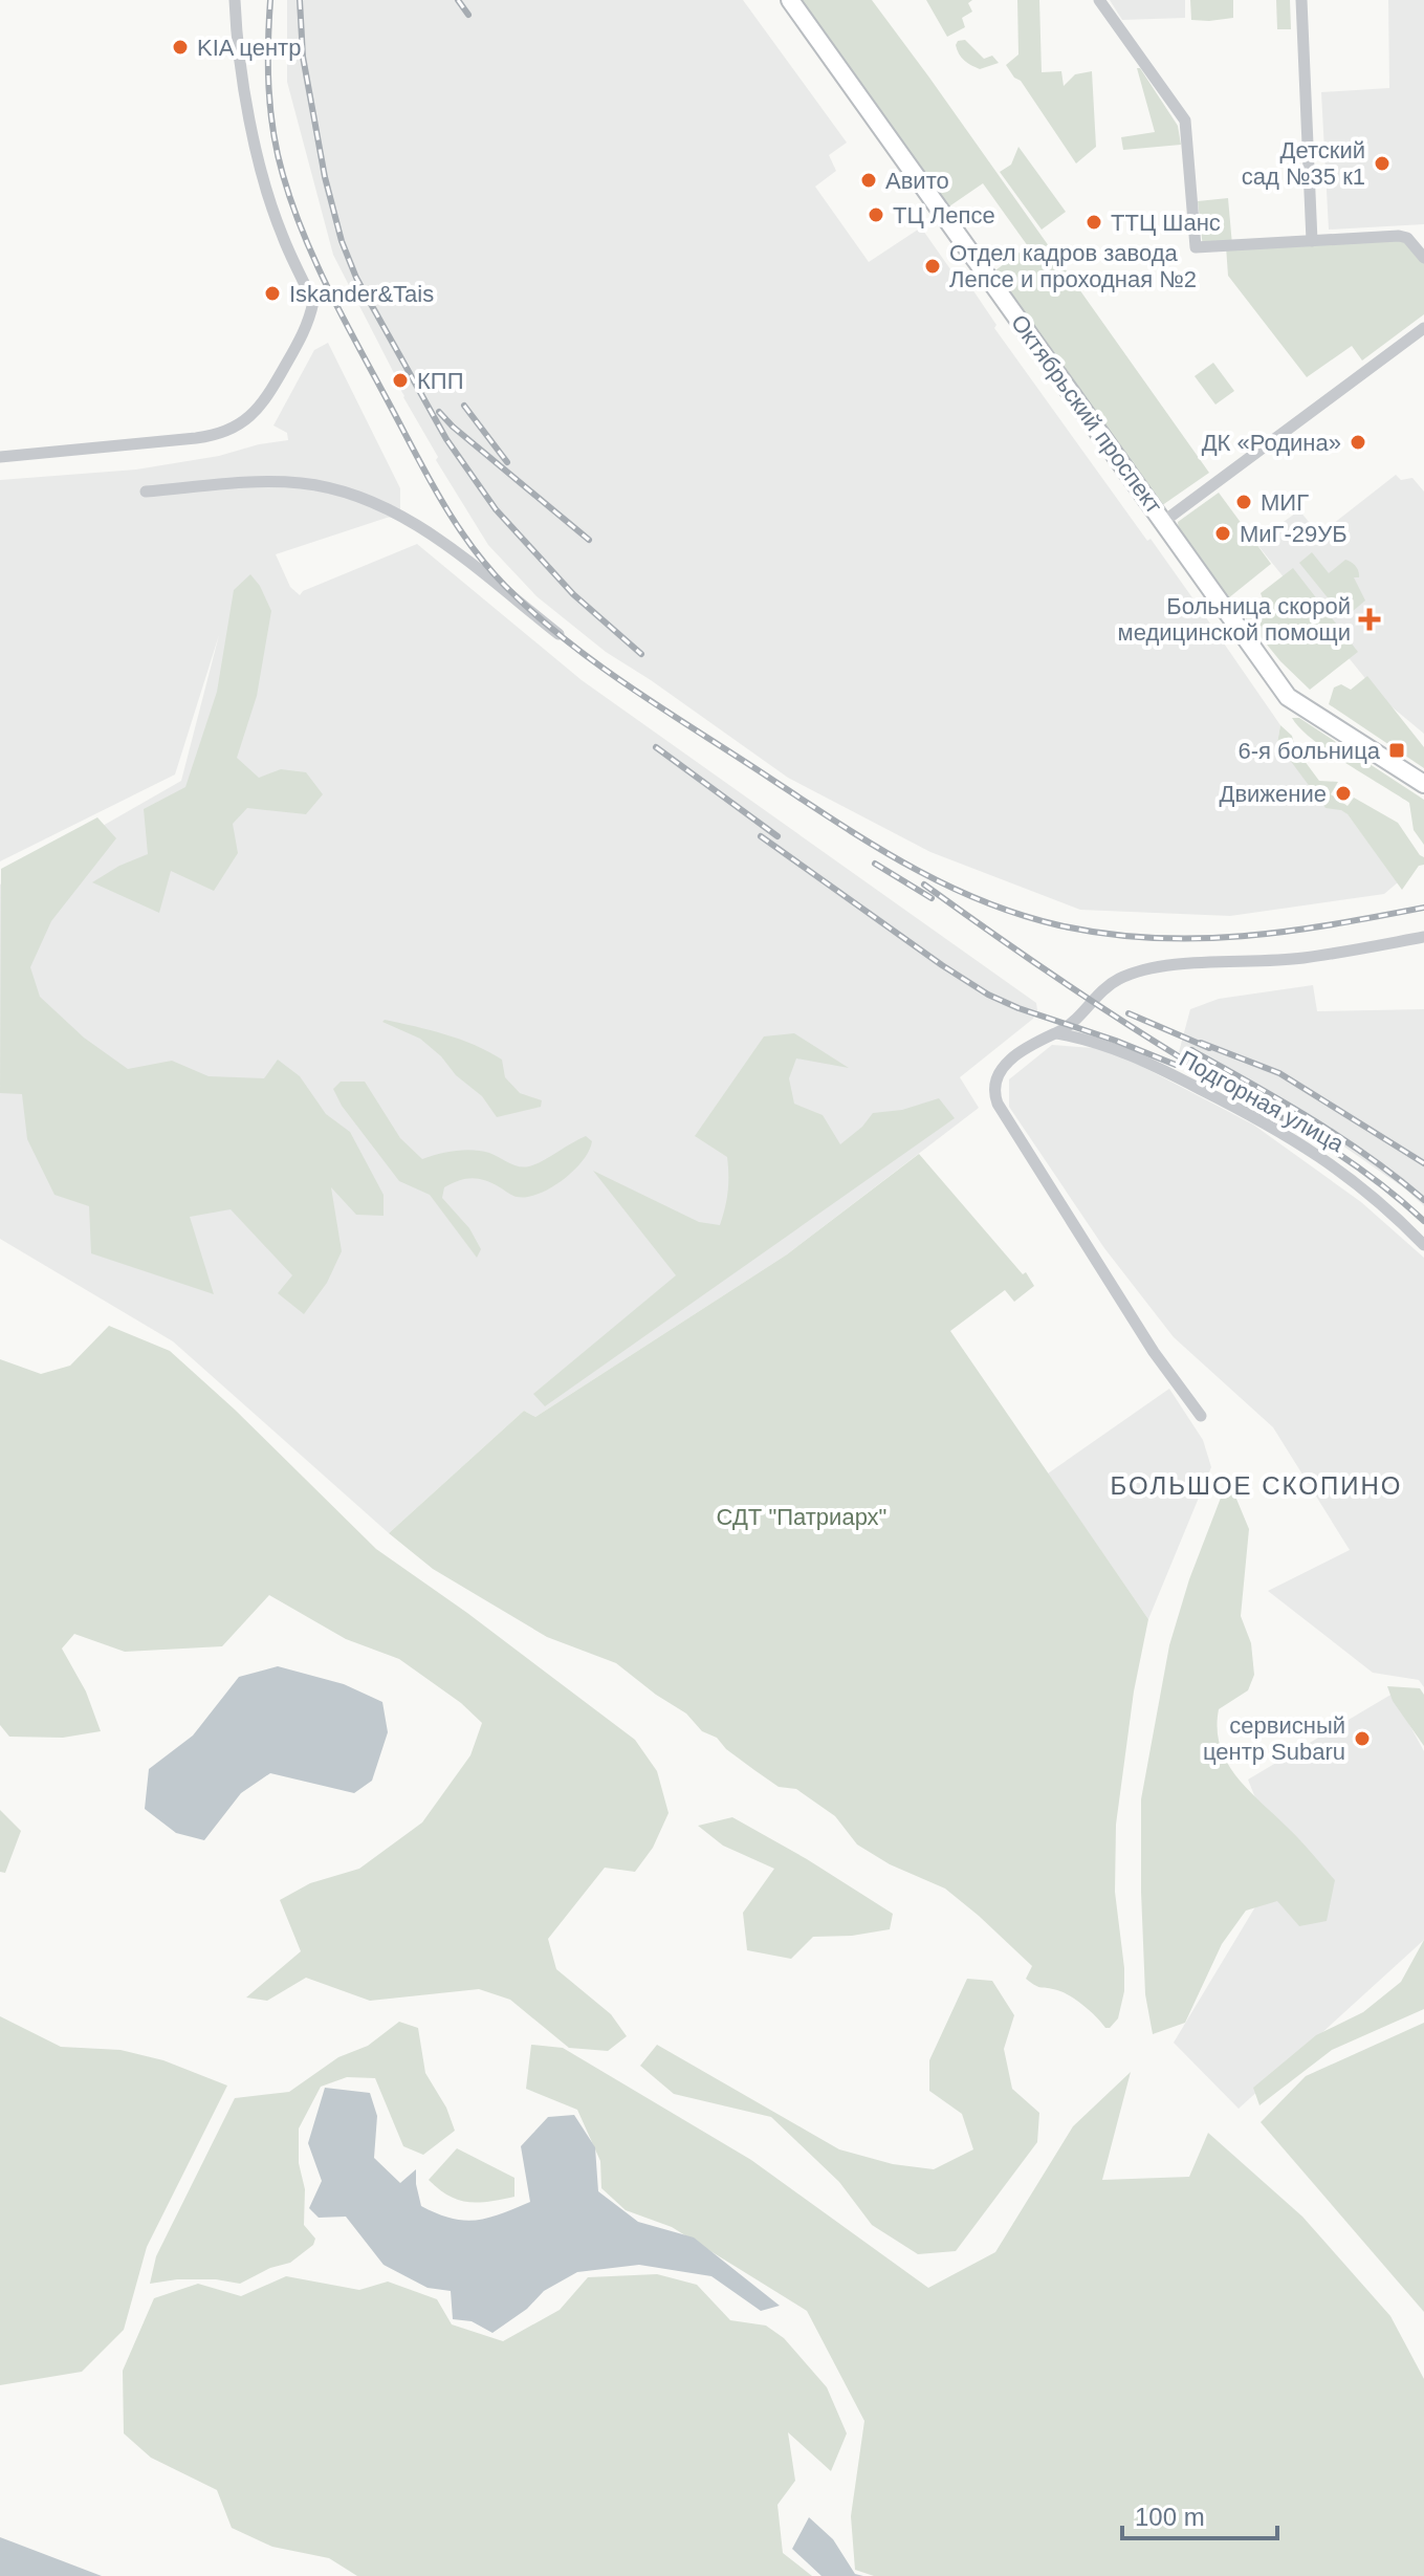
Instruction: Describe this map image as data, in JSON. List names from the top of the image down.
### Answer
{
  "streets": {
    "main road": ["Октябрьский проспект"],
    "street": ["Подгорная улица"]
  },
  "districts": ["БОЛЬШОЕ СКОПИНО"],
  "parks": ["СДТ \"Патриарх\""],
  "places": {
    "other": [
      "KIA центр",
      "Детский сад №35 к1",
      "Авито",
      "ТЦ Лепсе",
      "ТТЦ Шанс",
      "Отдел кадров завода Лепсе и проходная №2",
      "Iskander&Tais",
      "КПП",
      "ДК «Родина»",
      "МИГ",
      "МиГ-29УБ",
      "Движение",
      "сервисный центр Subaru"
    ],
    "health": ["Больница скорой медицинской помощи"],
    "transit": ["6-я больница"]
  },
  "scale_bar": "100 m"
}
